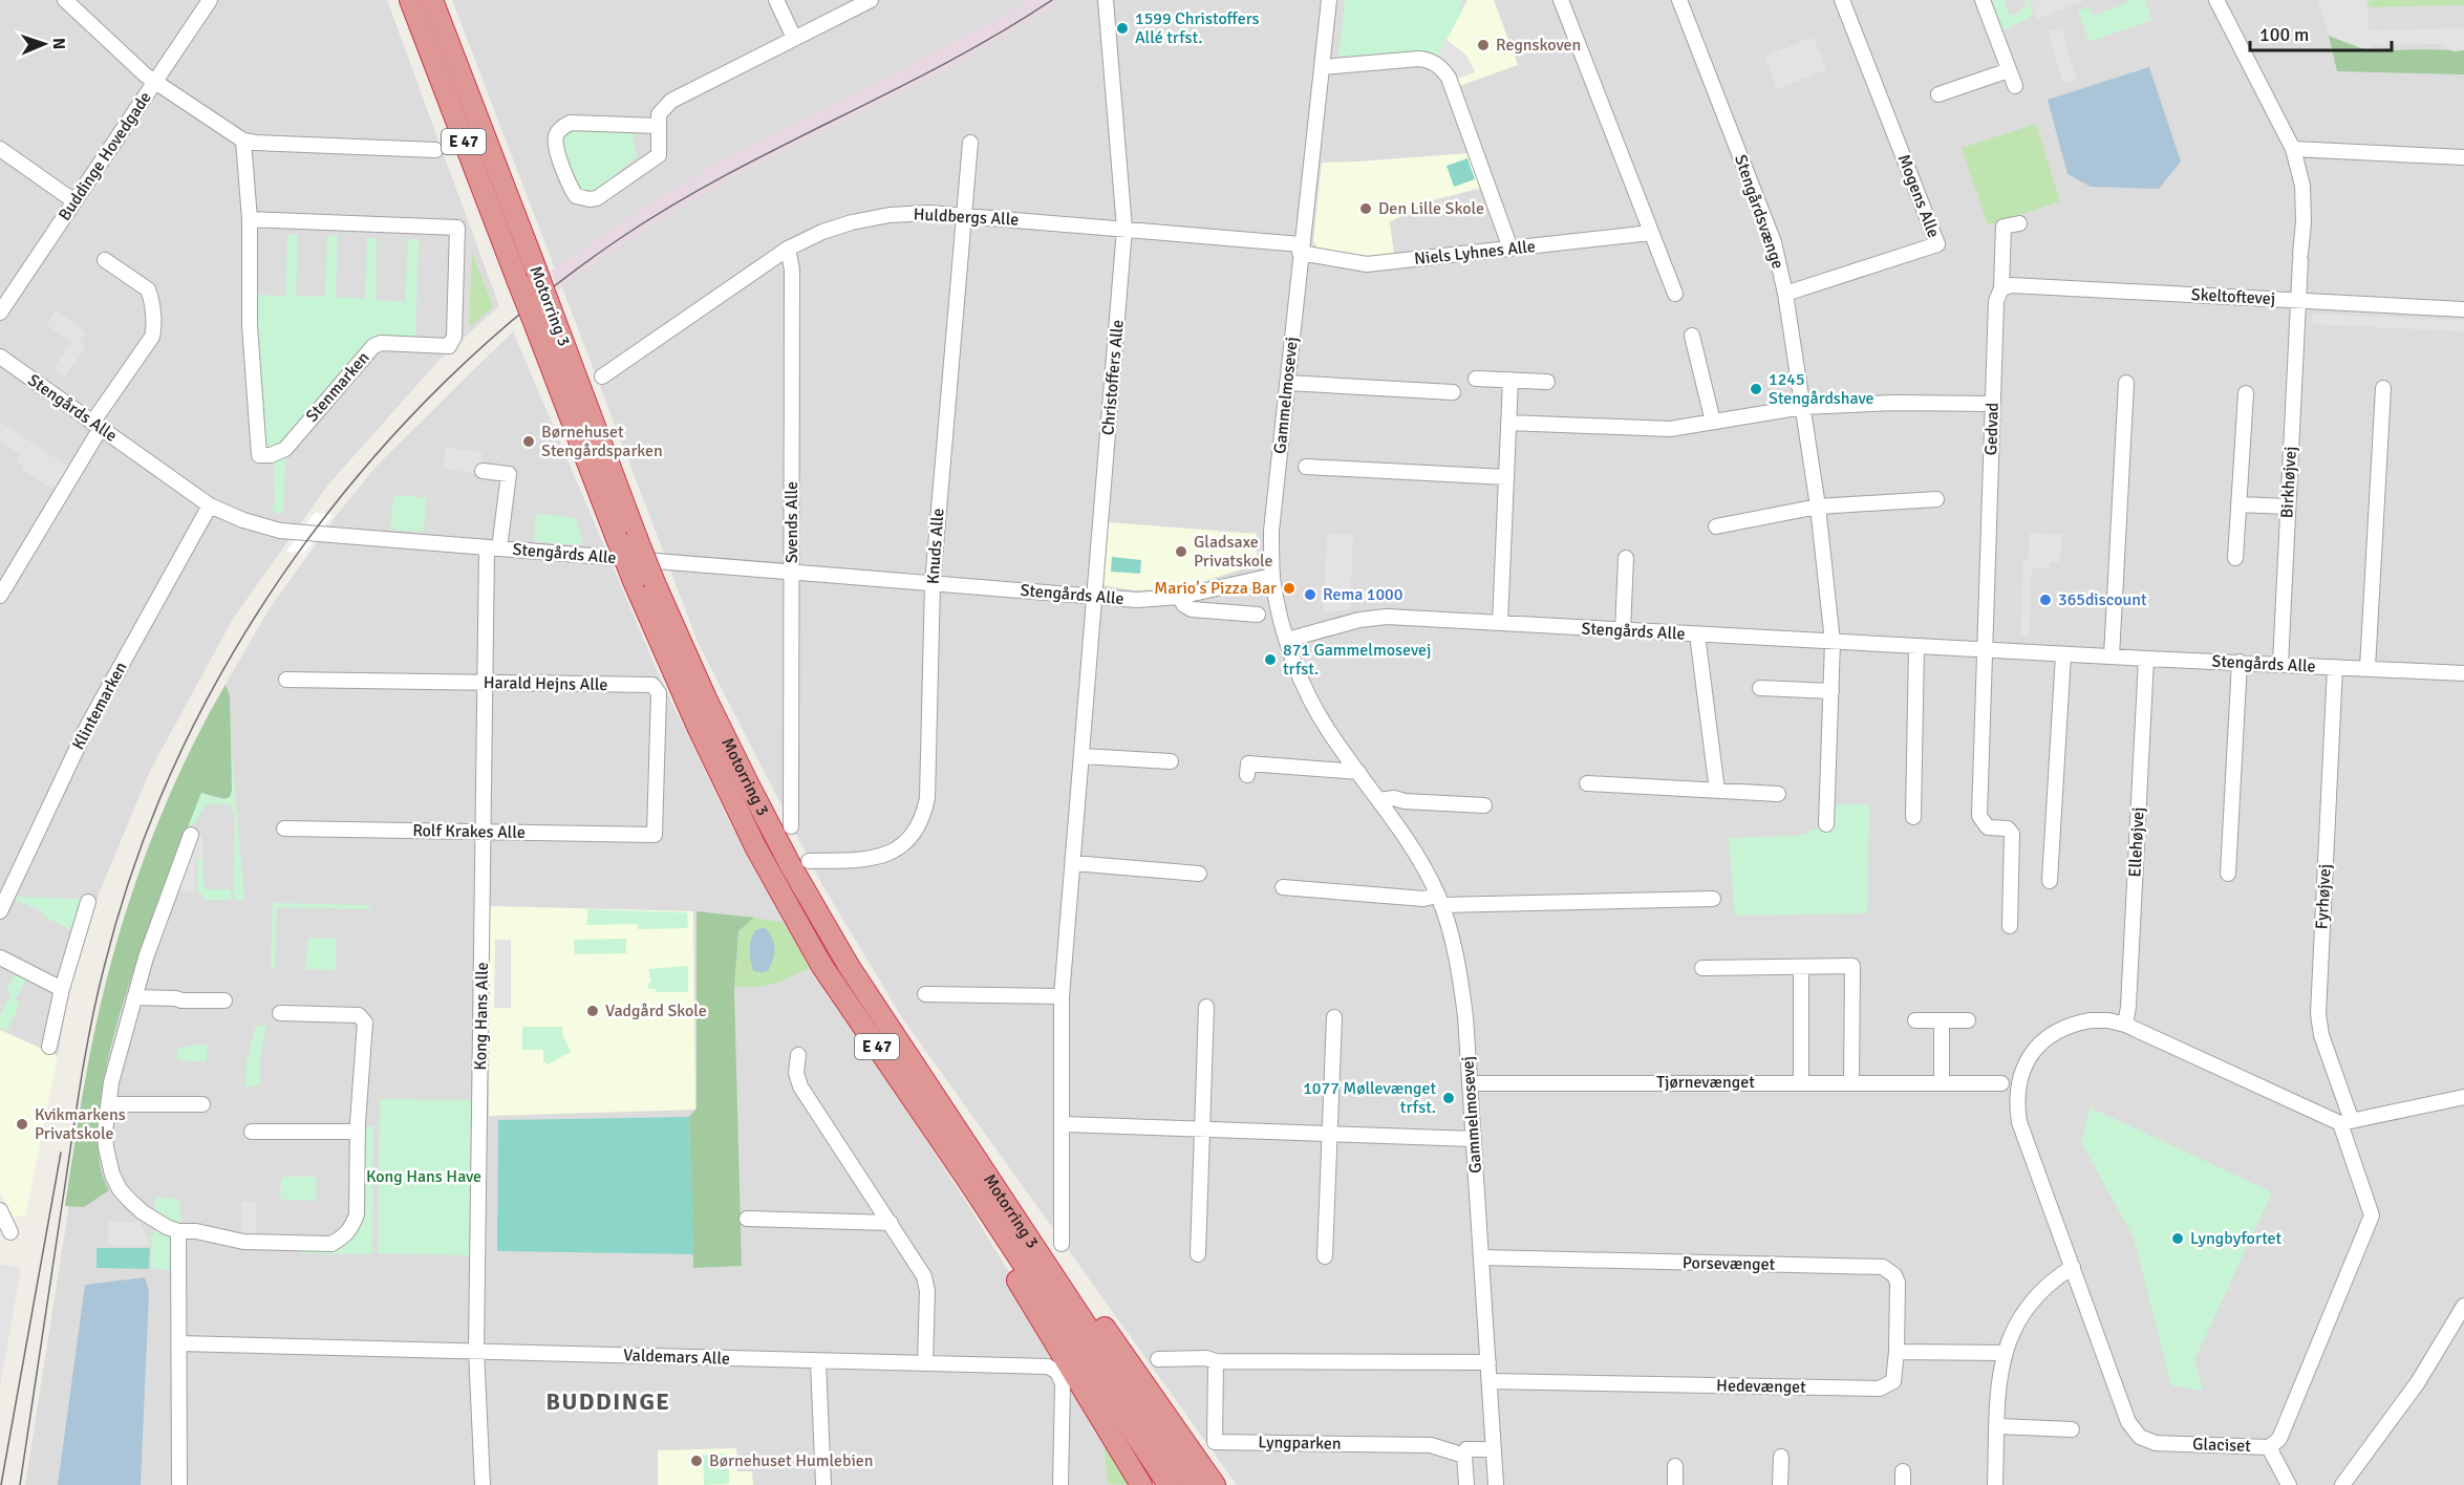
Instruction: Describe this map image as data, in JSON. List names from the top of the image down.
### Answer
{
  "streets": {
    "highway": ["E 47", "Motorring 3"],
    "street": [
      "Buddinge Hovedgade",
      "Mogens Alle",
      "Stengårdsvænge",
      "Huldbergs Alle",
      "Niels Lyhnes Alle",
      "Skeltoftevej",
      "Christoffers Alle",
      "Stenmarken",
      "Gammelmosevej",
      "Stengårds Alle",
      "Gedvad",
      "Birkhøjvej",
      "Svends Alle",
      "Knuds Alle",
      "Harald Hejns Alle",
      "Klintemarken",
      "Rolf Krakes Alle",
      "Ellehøjvej",
      "Fyrhøjvej",
      "Kong Hans Alle",
      "Tjørnevænget",
      "Porsevænget",
      "Valdemars Alle",
      "Hedevænget",
      "Lyngparken",
      "Glaciset"
    ]
  },
  "crossings": [
    ["Mogens Alle", "Stengårdsvænge"],
    ["Stengårdsvænge", "Stengårds Alle"],
    ["Huldbergs Alle", "Niels Lyhnes Alle"],
    ["Huldbergs Alle", "Christoffers Alle"],
    ["Huldbergs Alle", "Gammelmosevej"],
    ["Huldbergs Alle", "Svends Alle"],
    ["Huldbergs Alle", "Knuds Alle"],
    ["Niels Lyhnes Alle", "Gammelmosevej"],
    ["Skeltoftevej", "Gedvad"],
    ["Skeltoftevej", "Birkhøjvej"],
    ["Christoffers Alle", "Stengårds Alle"],
    ["Gammelmosevej", "Stengårds Alle"],
    ["Gammelmosevej", "Tjørnevænget"],
    ["Gammelmosevej", "Porsevænget"],
    ["Gammelmosevej", "Hedevænget"],
    ["Stengårds Alle", "Gedvad"],
    ["Stengårds Alle", "Birkhøjvej"],
    ["Stengårds Alle", "Svends Alle"],
    ["Stengårds Alle", "Knuds Alle"],
    ["Stengårds Alle", "Klintemarken"],
    ["Stengårds Alle", "Ellehøjvej"],
    ["Stengårds Alle", "Fyrhøjvej"],
    ["Stengårds Alle", "Kong Hans Alle"],
    ["Harald Hejns Alle", "Rolf Krakes Alle"],
    ["Harald Hejns Alle", "Kong Hans Alle"],
    ["Rolf Krakes Alle", "Kong Hans Alle"],
    ["Ellehøjvej", "Glaciset"],
    ["Fyrhøjvej", "Glaciset"],
    ["Kong Hans Alle", "Valdemars Alle"],
    ["Porsevænget", "Hedevænget"]
  ],
  "districts": ["BUDDINGE"],
  "parks": ["Kong Hans Have"],
  "places": [
    "1599 Christoffers Allé trfst.",
    "Regnskoven",
    "Den Lille Skole",
    "1245 Stengårdshave",
    "Børnehuset Stengårdsparken",
    "Gladsaxe Privatskole",
    "Mario's Pizza Bar",
    "Rema 1000",
    "365discount",
    "871 Gammelmosevej trfst.",
    "Vadgård Skole",
    "1077 Møllevænget trfst.",
    "Kvikmarkens Privatskole",
    "Lyngbyfortet",
    "Børnehuset Humlebien"
  ],
  "scale_bar": "100 m",
  "north": "right"
}
